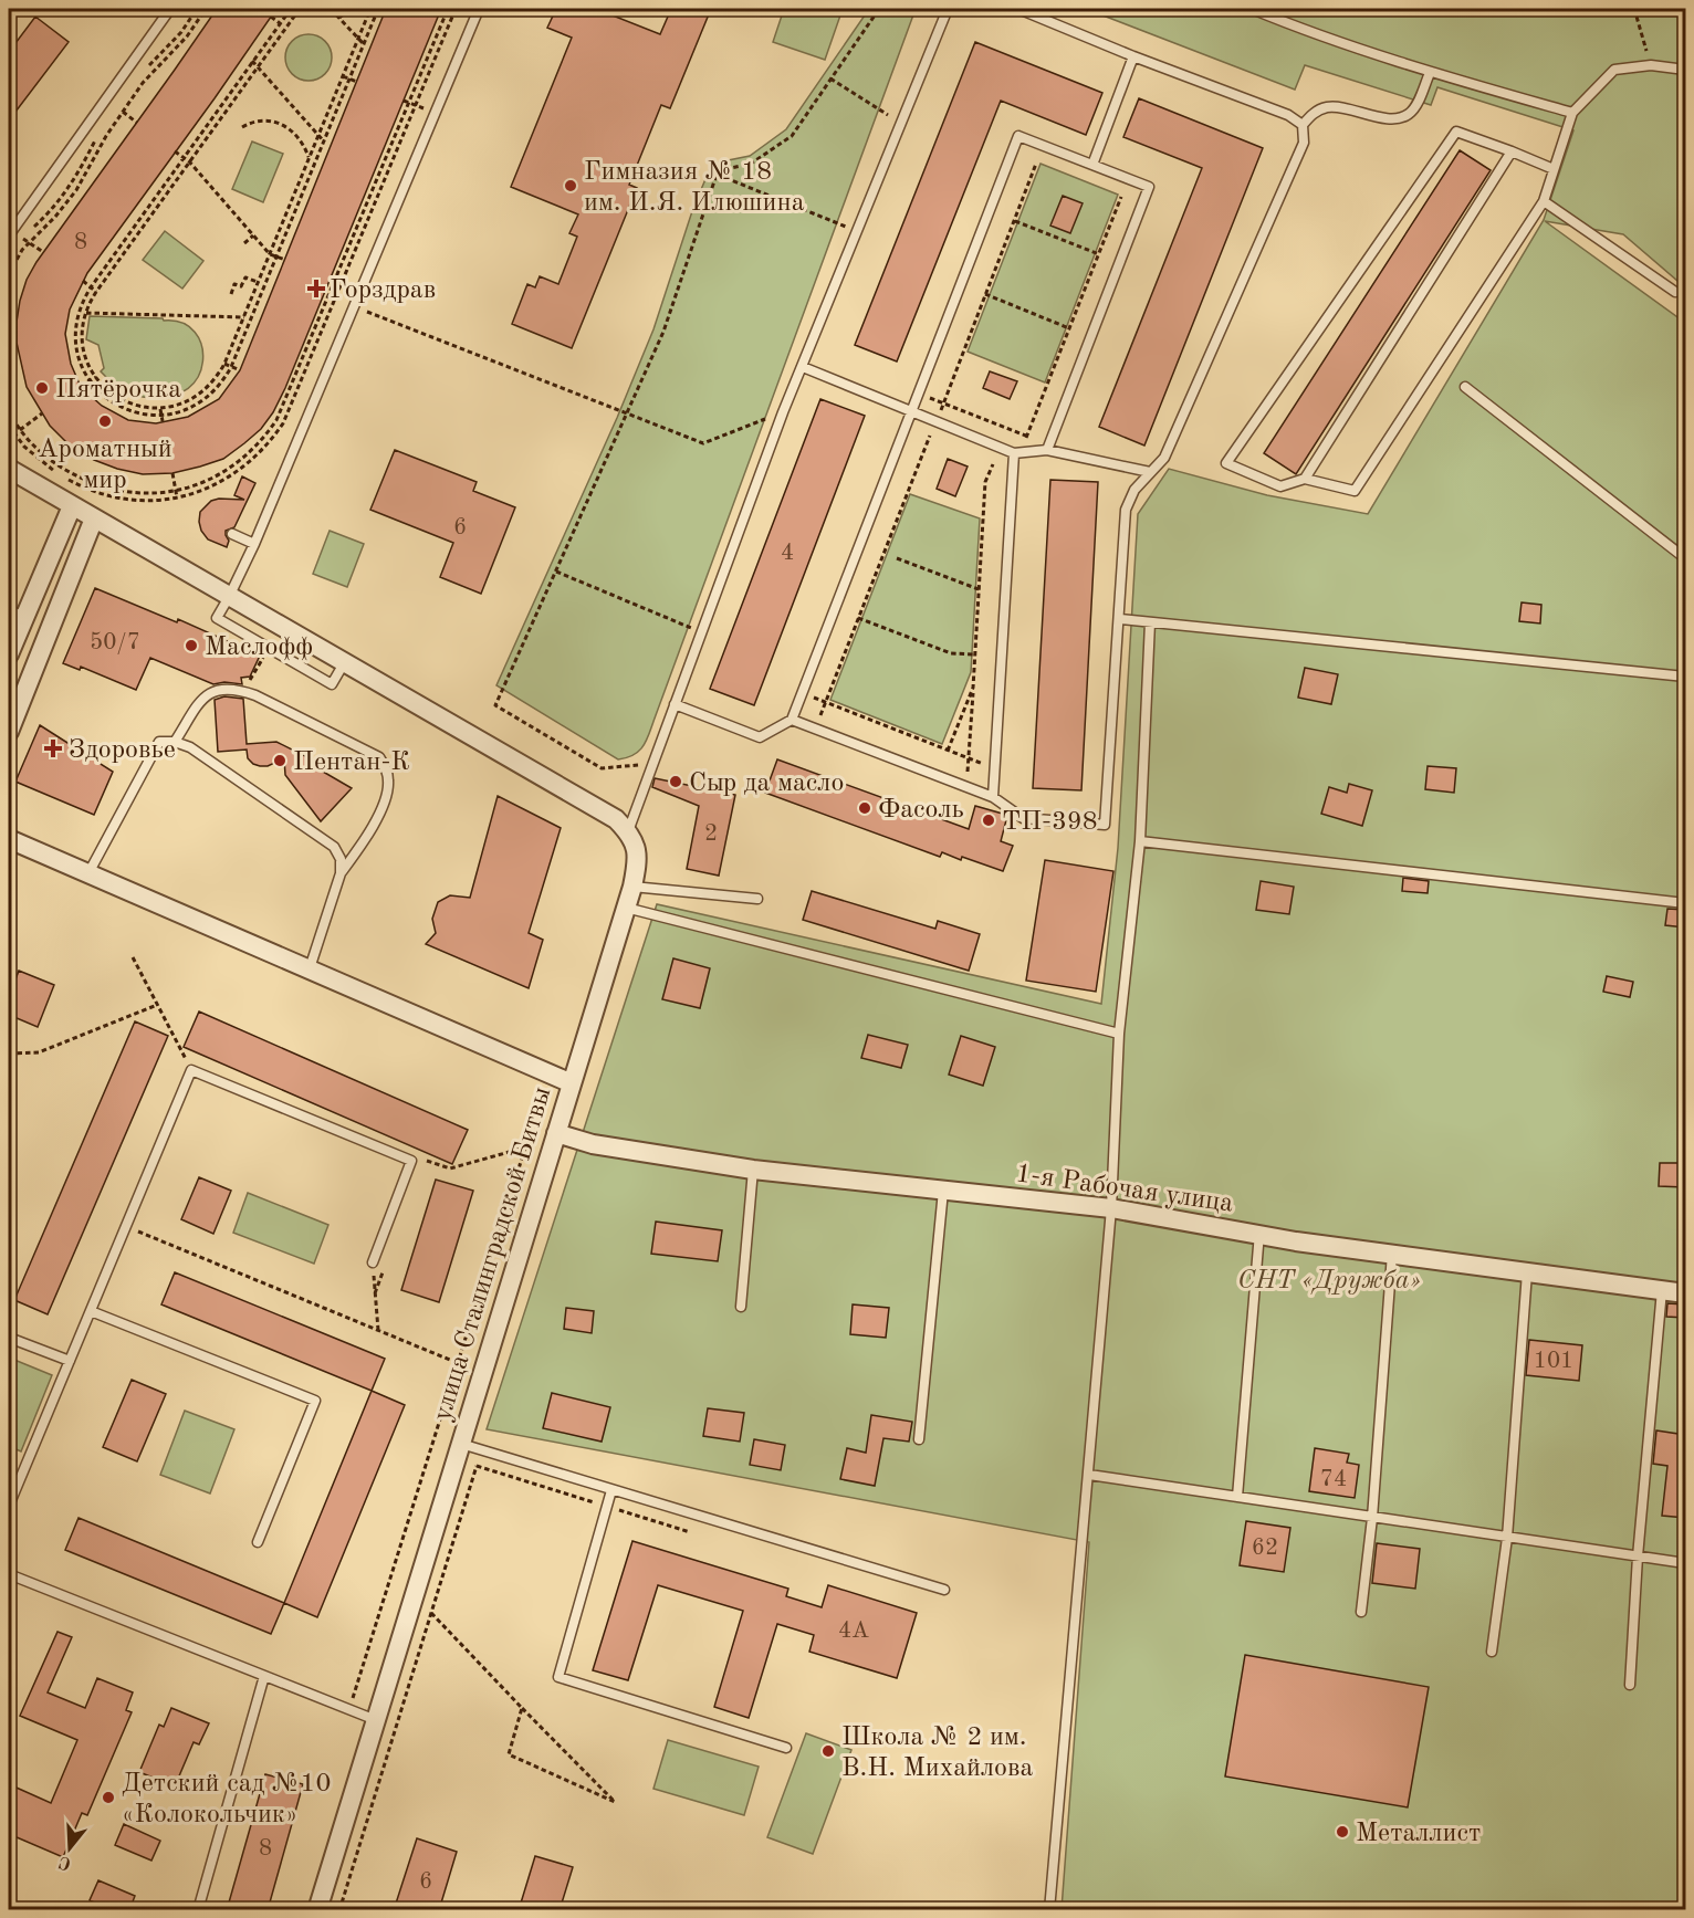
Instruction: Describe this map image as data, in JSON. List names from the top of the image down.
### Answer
{
  "streets": {
    "street": ["1-я Рабочая улица", "улица Сталинградской Битвы"]
  },
  "crossings": [
    ["1-я Рабочая улица", "улица Сталинградской Битвы"]
  ],
  "parks": ["СНТ «Дружба»"],
  "places": {
    "other": [
      "Гимназия № 18 им. И.Я. Илюшина",
      "Пятёрочка",
      "Ароматный мир",
      "Маслофф",
      "Пентан-К",
      "Сыр да масло",
      "Фасоль",
      "ТП-398",
      "Школа № 2 им. В.Н. Михайлова",
      "Детский сад №10 «Колокольчик»",
      "Металлист"
    ],
    "health": ["Горздрав", "Здоровье"]
  },
  "house_numbers": [
    "8",
    "6",
    "4",
    "50/7",
    "2",
    "101",
    "74",
    "62",
    "4А",
    "8",
    "6"
  ],
  "north": "bottom"
}
